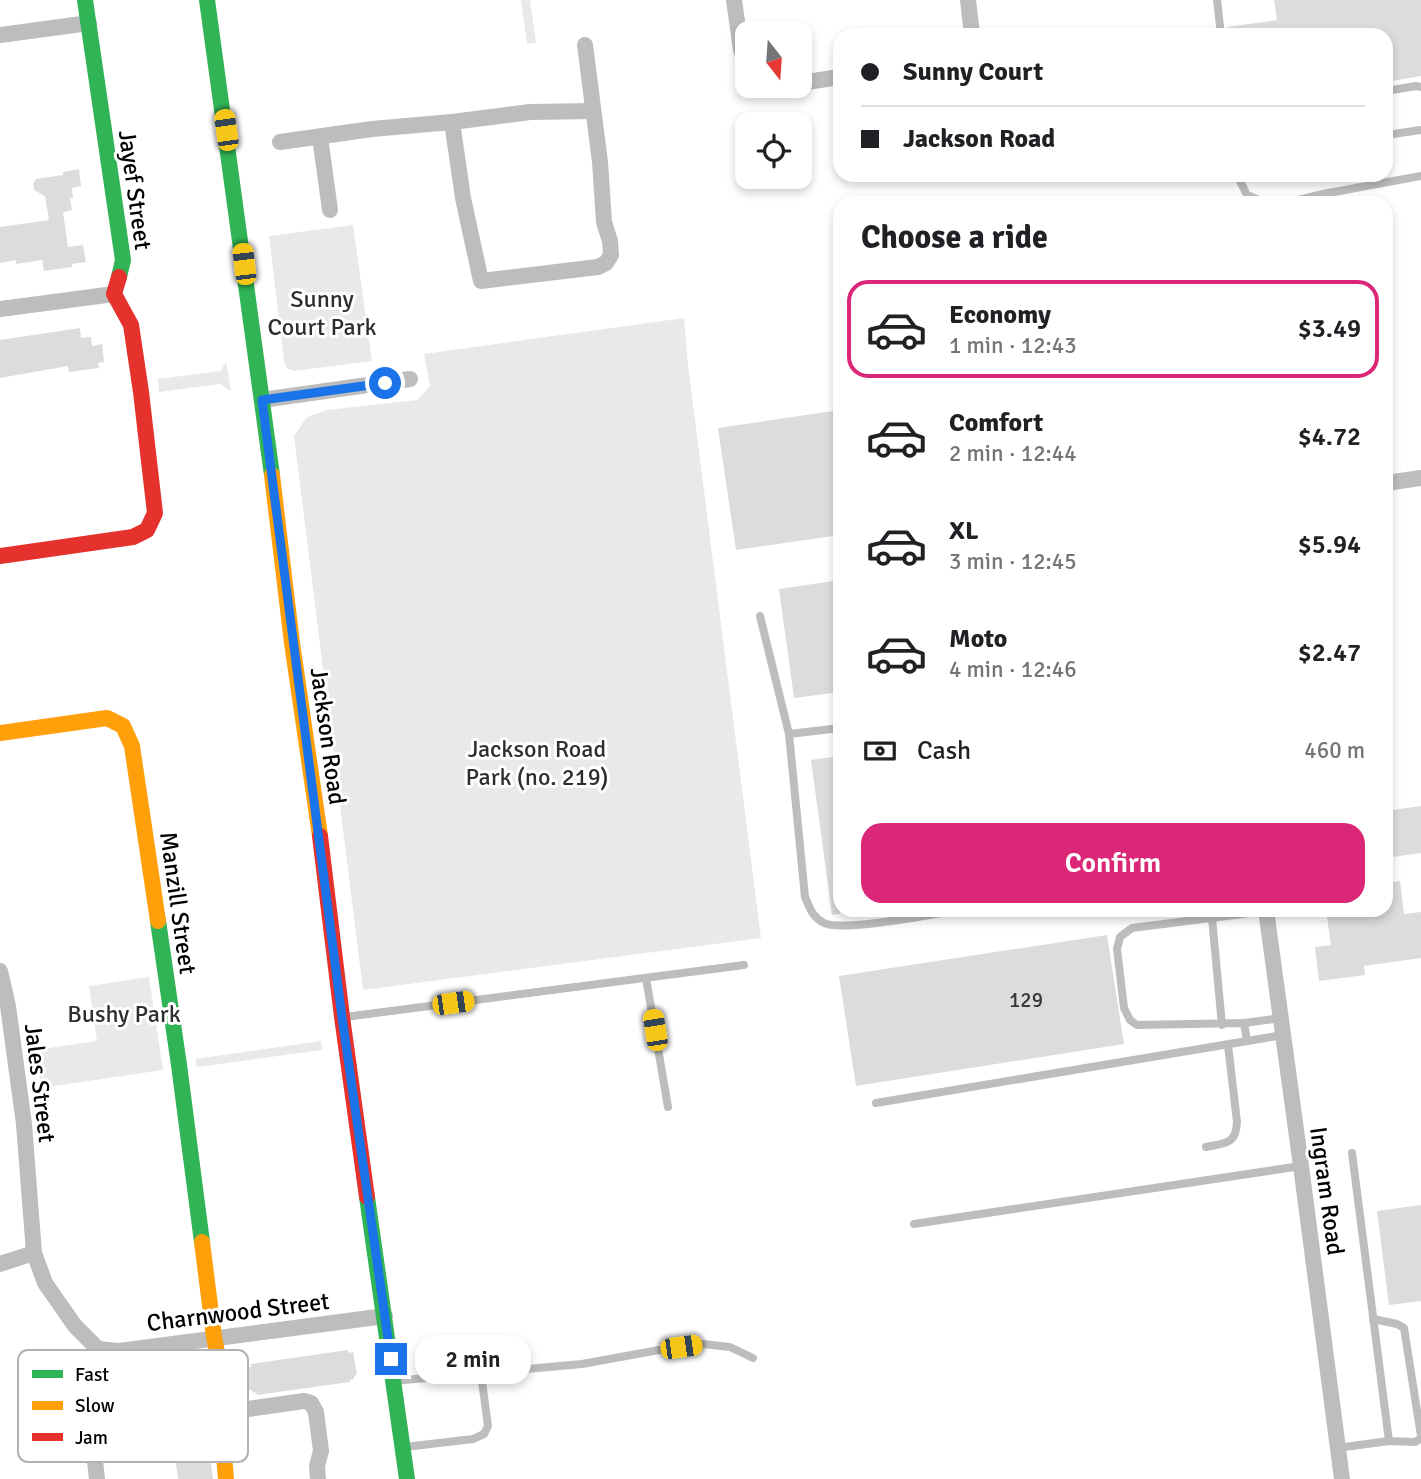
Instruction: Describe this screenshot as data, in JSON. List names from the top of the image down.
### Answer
{
  "streets": {
    "street": [
      "Jayef Street",
      "Jackson Road",
      "Manzill Street",
      "Jales Street",
      "Ingram Road",
      "Charnwood Street"
    ]
  },
  "crossings": [
    ["Jackson Road", "Charnwood Street"],
    ["Manzill Street", "Charnwood Street"],
    ["Jales Street", "Charnwood Street"]
  ],
  "parks": ["Sunny Court Park", "Jackson Road Park (no. 219)", "Bushy Park"],
  "house_numbers": ["129"],
  "legend": ["Fast", "Slow", "Jam"],
  "north": "bottom",
  "page": {
    "banner": ["Sunny Court", "Jackson Road"],
    "heading": "Choose a ride",
    "list": [
      {
        "name": "Economy",
        "note": "1 min · 12:43",
        "value": "$3.49"
      },
      {
        "name": "Comfort",
        "note": "2 min · 12:44",
        "value": "$4.72"
      },
      {
        "name": "XL",
        "note": "3 min · 12:45",
        "value": "$5.94"
      },
      {
        "name": "Moto",
        "note": "4 min · 12:46",
        "value": "$2.47"
      }
    ],
    "pay": ["Cash", "460 m"],
    "buttons": "Confirm",
    "bubble": "2 min"
  }
}
